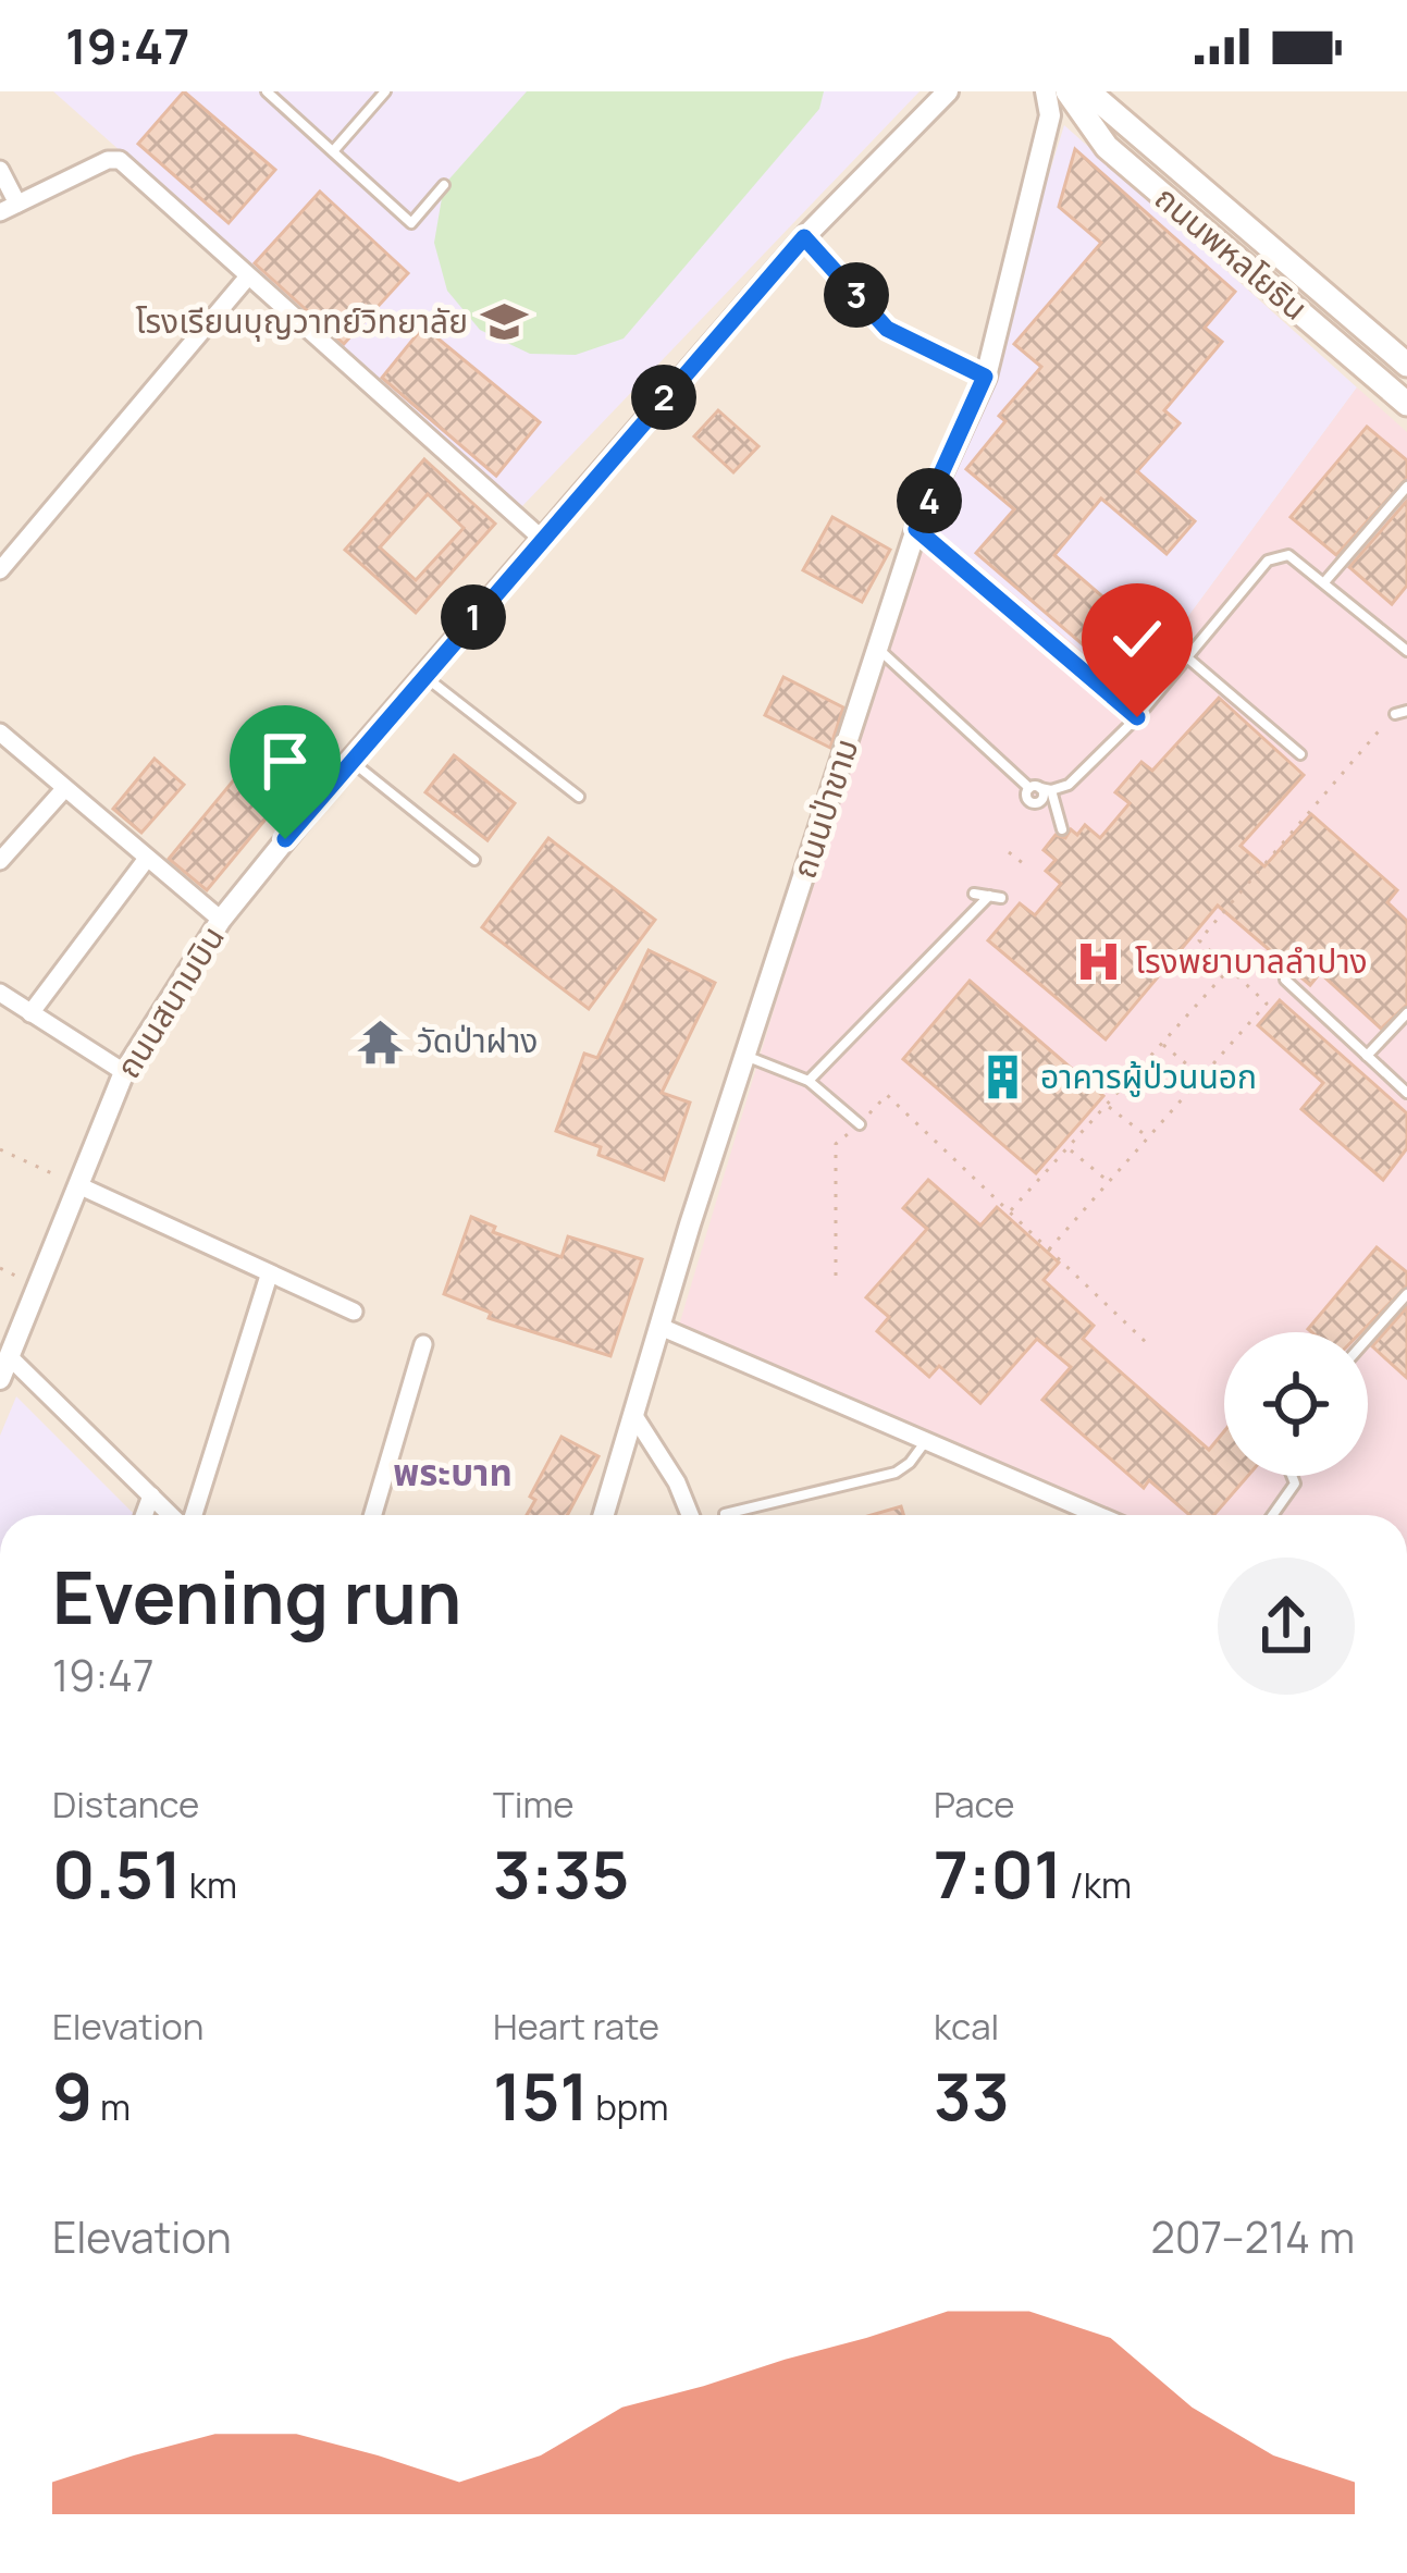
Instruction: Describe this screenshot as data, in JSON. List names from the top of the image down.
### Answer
{
  "streets": {
    "main road": ["ถนนพหลโยธิน"],
    "street": ["ถนนป่าขาม", "ถนนสนามบิน"]
  },
  "districts": ["พระบาท"],
  "places": {
    "school or university": ["โรงเรียนบุญวาทย์วิทยาลัย"],
    "hospital": ["โรงพยาบาลลำปาง"],
    "temple": ["วัดป่าฝาง"],
    "building": ["อาคารผู้ป่วนนอก"]
  },
  "page": {
    "status": "19:47",
    "pins": [
      "3",
      "2",
      "4",
      "1"
    ],
    "heading": ["Evening run", "19:47"],
    "stats": [
      ["Distance", "0.51 km"],
      ["Time", "3:35"],
      ["Pace", "7:01 /km"],
      ["Elevation", "9 m"],
      ["Heart rate", "151 bpm"],
      ["kcal", "33"]
    ],
    "chart": ["Elevation", "207–214 m"]
  }
}
